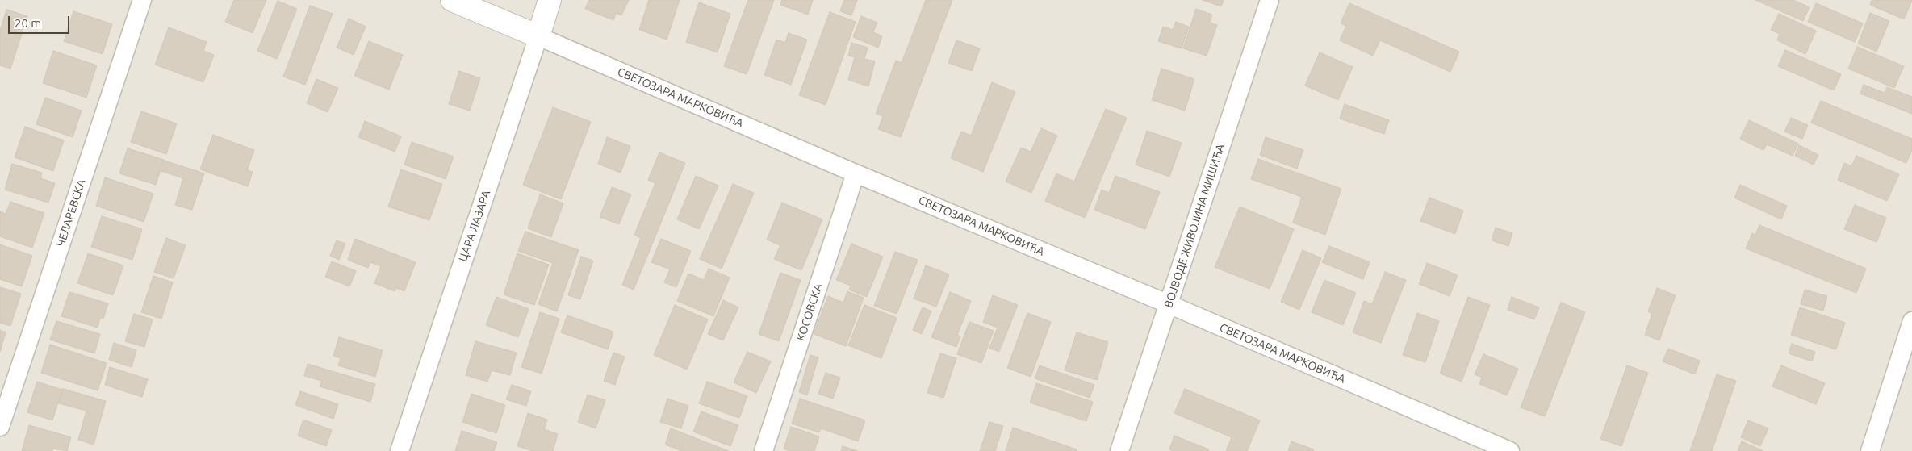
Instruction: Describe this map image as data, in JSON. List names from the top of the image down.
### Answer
{
  "streets": {
    "street": [
      "СВЕТОЗАРА МАРКОВИЋА",
      "ЧЕЛАРЕВСКА",
      "ЦАРА ЛАЗАРА",
      "ВОЈВОДЕ ЖИВОЈИНА МИШИЋА",
      "КОСОВСКА"
    ]
  },
  "crossings": [
    ["СВЕТОЗАРА МАРКОВИЋА", "ЦАРА ЛАЗАРА"],
    ["СВЕТОЗАРА МАРКОВИЋА", "ВОЈВОДЕ ЖИВОЈИНА МИШИЋА"],
    ["СВЕТОЗАРА МАРКОВИЋА", "КОСОВСКА"]
  ],
  "scale_bar": "20 m"
}
